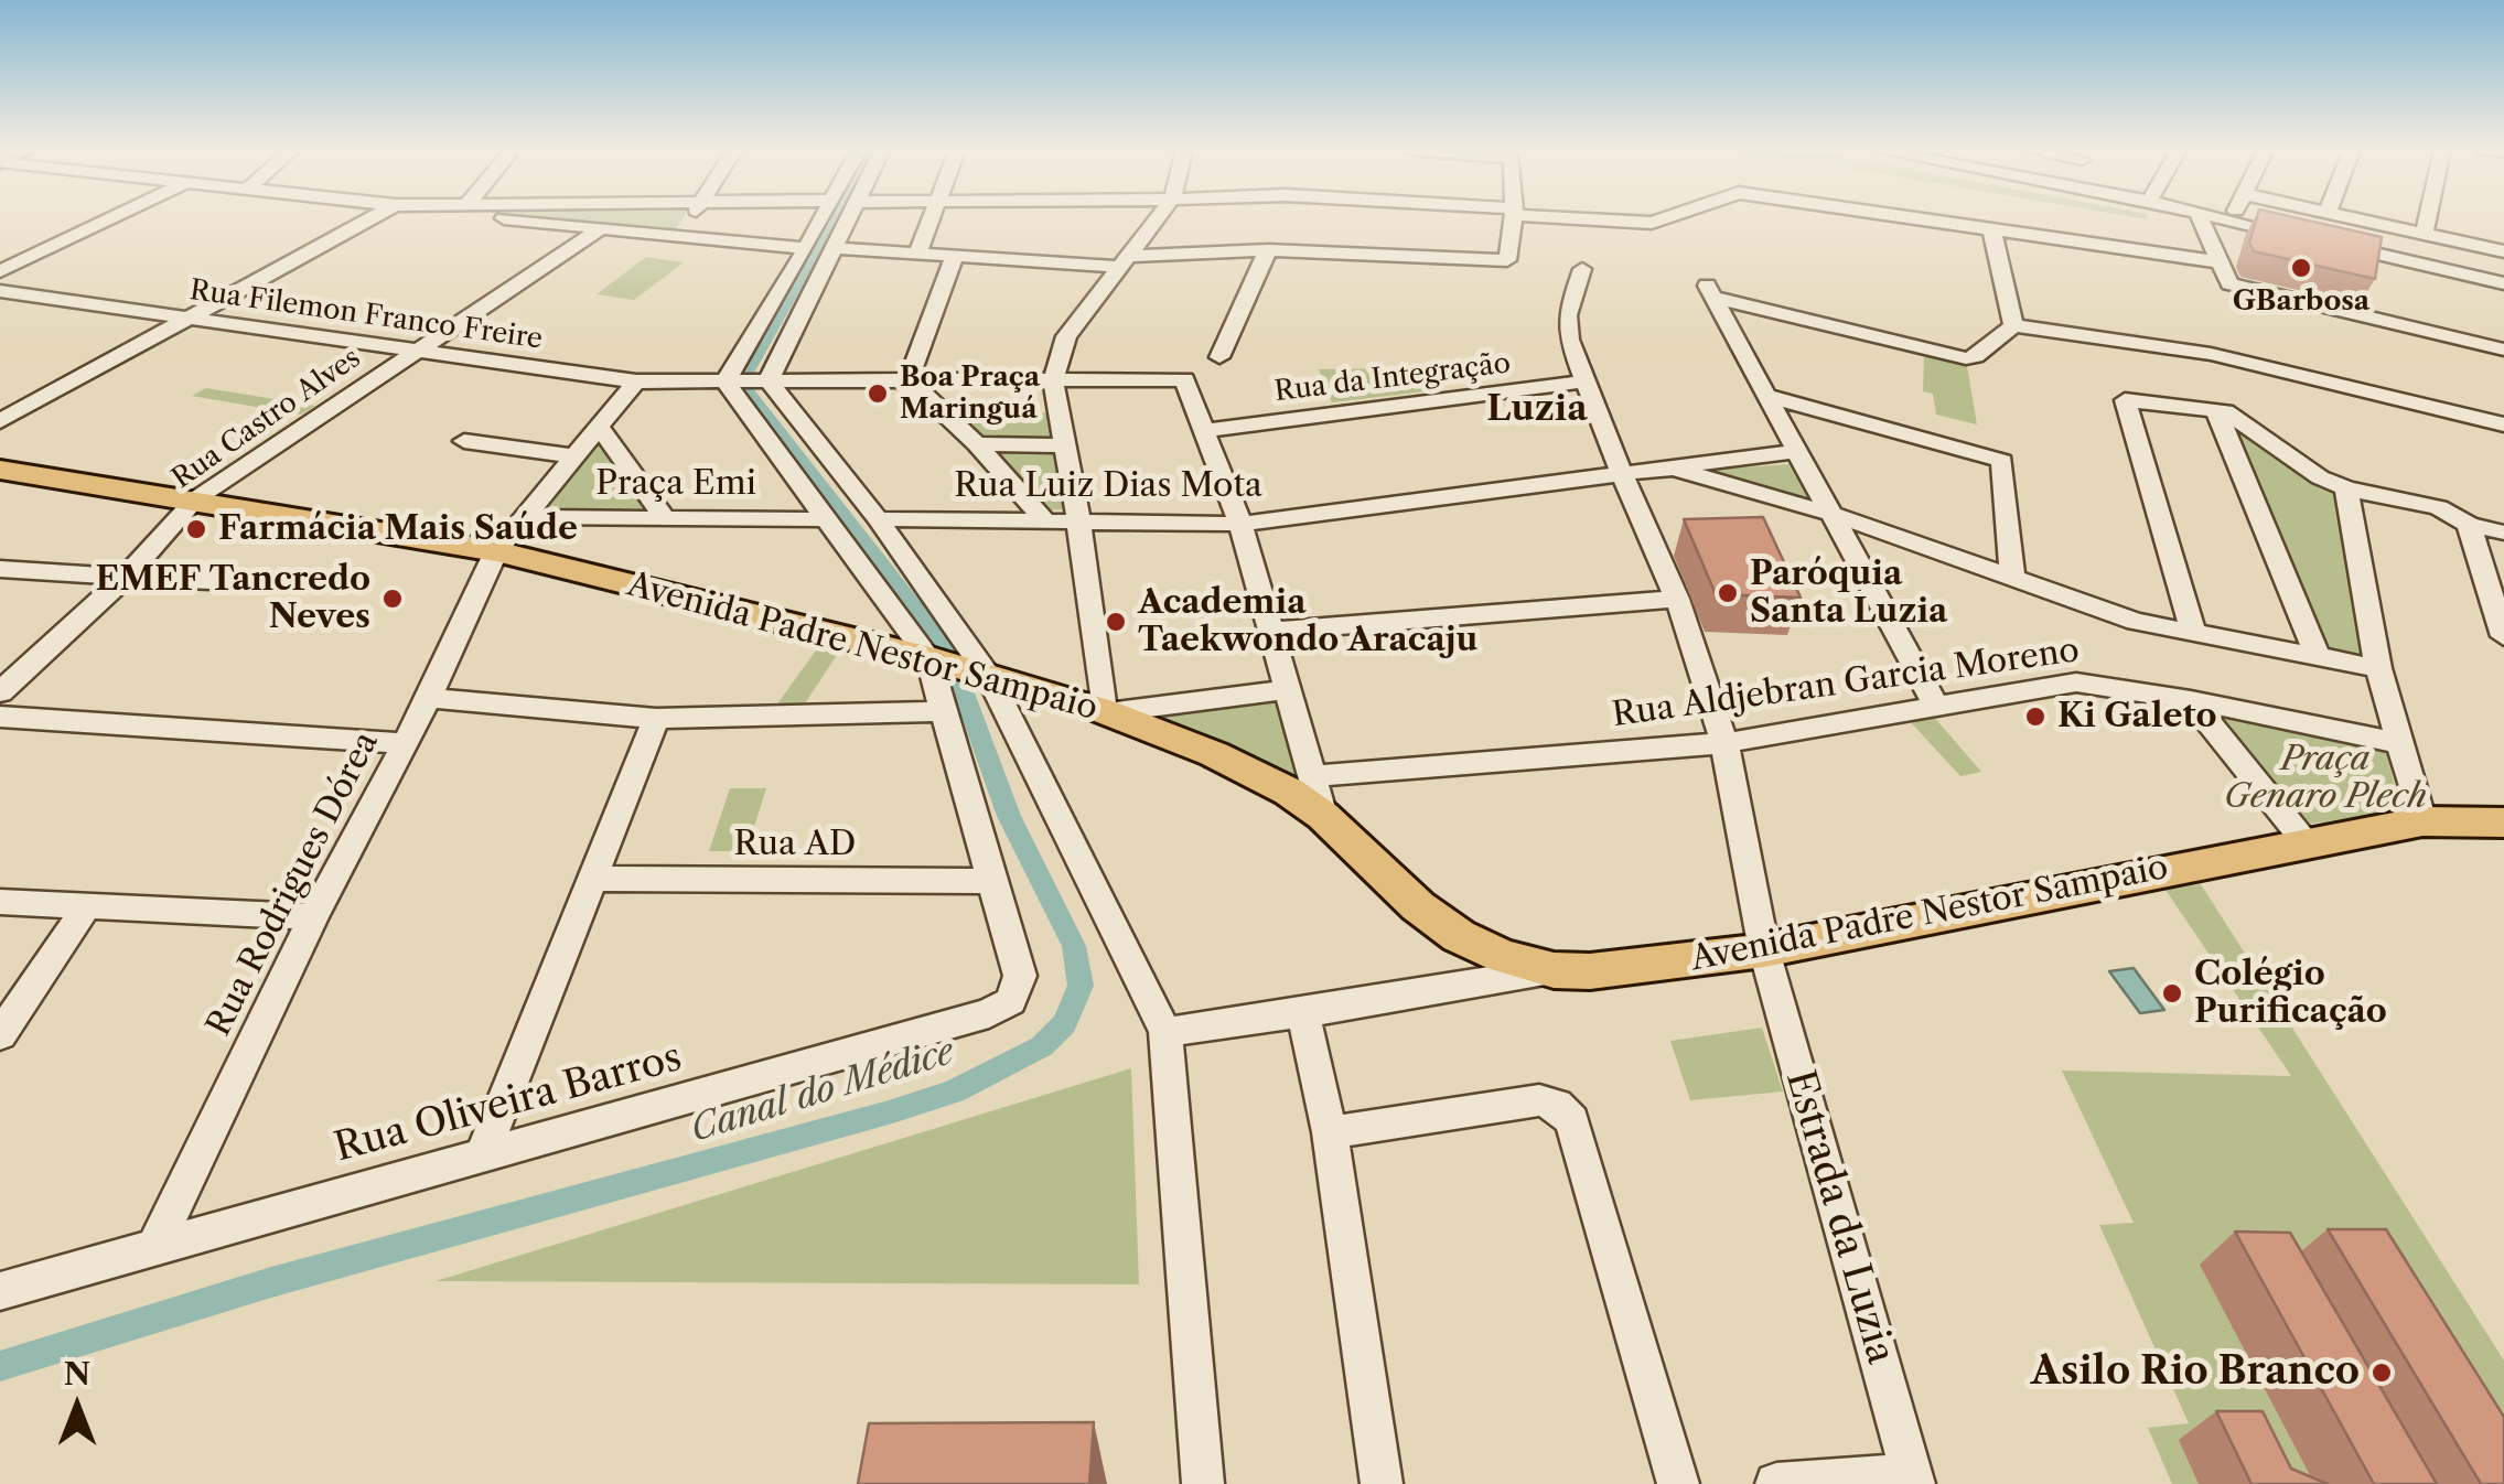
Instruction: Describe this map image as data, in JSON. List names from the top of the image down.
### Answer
{
  "streets": {
    "main road": ["Avenida Padre Nestor Sampaio"],
    "street": [
      "Rua Filemon Franco Freire",
      "Rua da Integração",
      "Rua Castro Alves",
      "Praça Emi",
      "Rua Luiz Dias Mota",
      "Rua Aldjebran Garcia Moreno",
      "Rua AD",
      "Rua Rodrigues Dórea",
      "Rua Oliveira Barros",
      "Estrada da Luzia"
    ]
  },
  "crossings": [
    ["Rua Filemon Franco Freire", "Rua da Integração"],
    ["Rua Filemon Franco Freire", "Rua Castro Alves"],
    ["Rua Filemon Franco Freire", "Rua Rodrigues Dórea"],
    ["Rua da Integração", "Estrada da Luzia"],
    ["Rua Castro Alves", "Avenida Padre Nestor Sampaio"],
    ["Praça Emi", "Rua Rodrigues Dórea"],
    ["Rua Luiz Dias Mota", "Estrada da Luzia"],
    ["Avenida Padre Nestor Sampaio", "Rua Rodrigues Dórea"],
    ["Avenida Padre Nestor Sampaio", "Estrada da Luzia"],
    ["Rua Aldjebran Garcia Moreno", "Estrada da Luzia"],
    ["Rua AD", "Rua Oliveira Barros"],
    ["Rua Rodrigues Dórea", "Rua Oliveira Barros"]
  ],
  "districts": ["Luzia"],
  "water": ["Canal do Médice"],
  "parks": ["Praça Genaro Plech"],
  "places": [
    "GBarbosa",
    "Boa Praça Maringuá",
    "Farmácia Mais Saúde",
    "Paróquia Santa Luzia",
    "EMEF Tancredo Neves",
    "Academia Taekwondo Aracaju",
    "Ki Galeto",
    "Colégio Purificação",
    "Asilo Rio Branco"
  ],
  "north": "top"
}
